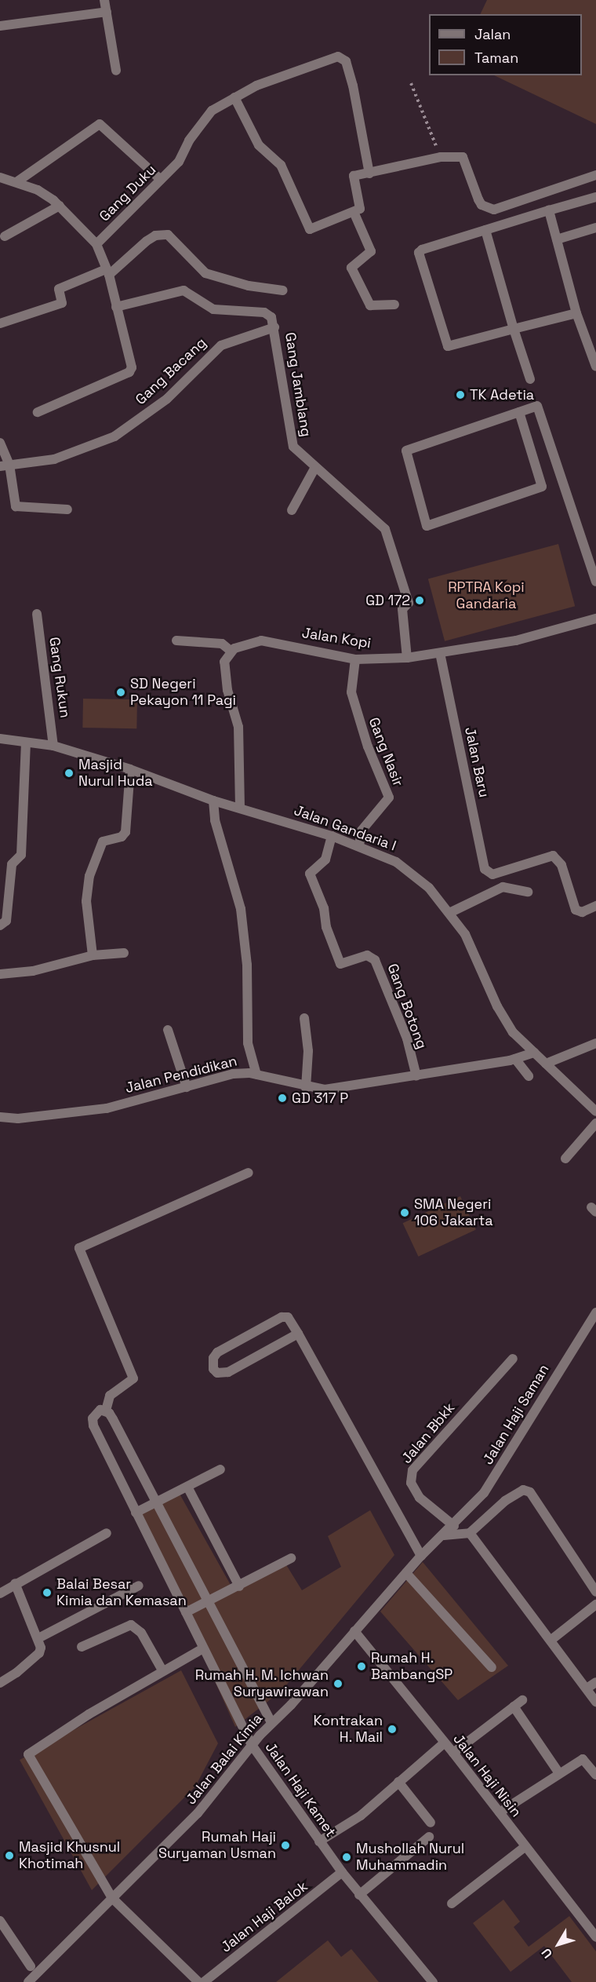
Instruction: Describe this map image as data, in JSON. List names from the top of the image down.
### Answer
{
  "streets": {
    "street": [
      "Gang Duku",
      "Gang Bacang",
      "Gang Jamblang",
      "Jalan Kopi",
      "Gang Rukun",
      "Gang Nasir",
      "Jalan Baru",
      "Jalan Gandaria I",
      "Gang Botong",
      "Jalan Pendidikan",
      "Jalan Haji Saman",
      "Jalan Bbkk",
      "Jalan Balai Kimia",
      "Jalan Haji Nisin",
      "Jalan Haji Kamet",
      "Jalan Haji Balok"
    ]
  },
  "crossings": [
    ["Gang Bacang", "Gang Jamblang"],
    ["Gang Jamblang", "Jalan Kopi"],
    ["Jalan Kopi", "Gang Nasir"],
    ["Jalan Kopi", "Jalan Baru"],
    ["Gang Rukun", "Jalan Gandaria I"],
    ["Gang Nasir", "Jalan Gandaria I"],
    ["Jalan Gandaria I", "Gang Botong"],
    ["Jalan Gandaria I", "Jalan Pendidikan"],
    ["Gang Botong", "Jalan Pendidikan"],
    ["Jalan Haji Saman", "Jalan Bbkk"],
    ["Jalan Haji Saman", "Jalan Balai Kimia"],
    ["Jalan Bbkk", "Jalan Balai Kimia"],
    ["Jalan Balai Kimia", "Jalan Haji Nisin"],
    ["Jalan Balai Kimia", "Jalan Haji Kamet"],
    ["Jalan Haji Kamet", "Jalan Haji Balok"]
  ],
  "parks": ["RPTRA Kopi Gandaria"],
  "places": [
    "TK Adetia",
    "GD 172",
    "SD Negeri Pekayon 11 Pagi",
    "Masjid Nurul Huda",
    "GD 317 P",
    "SMA Negeri 106 Jakarta",
    "Balai Besar Kimia dan Kemasan",
    "Rumah H. BambangSP",
    "Rumah H. M. Ichwan Suryawirawan",
    "Kontrakan H. Mail",
    "Rumah Haji Suryaman Usman",
    "Masjid Khusnul Khotimah",
    "Mushollah Nurul Muhammadin"
  ],
  "legend": ["Jalan", "Taman"],
  "north": "bottom left"
}
